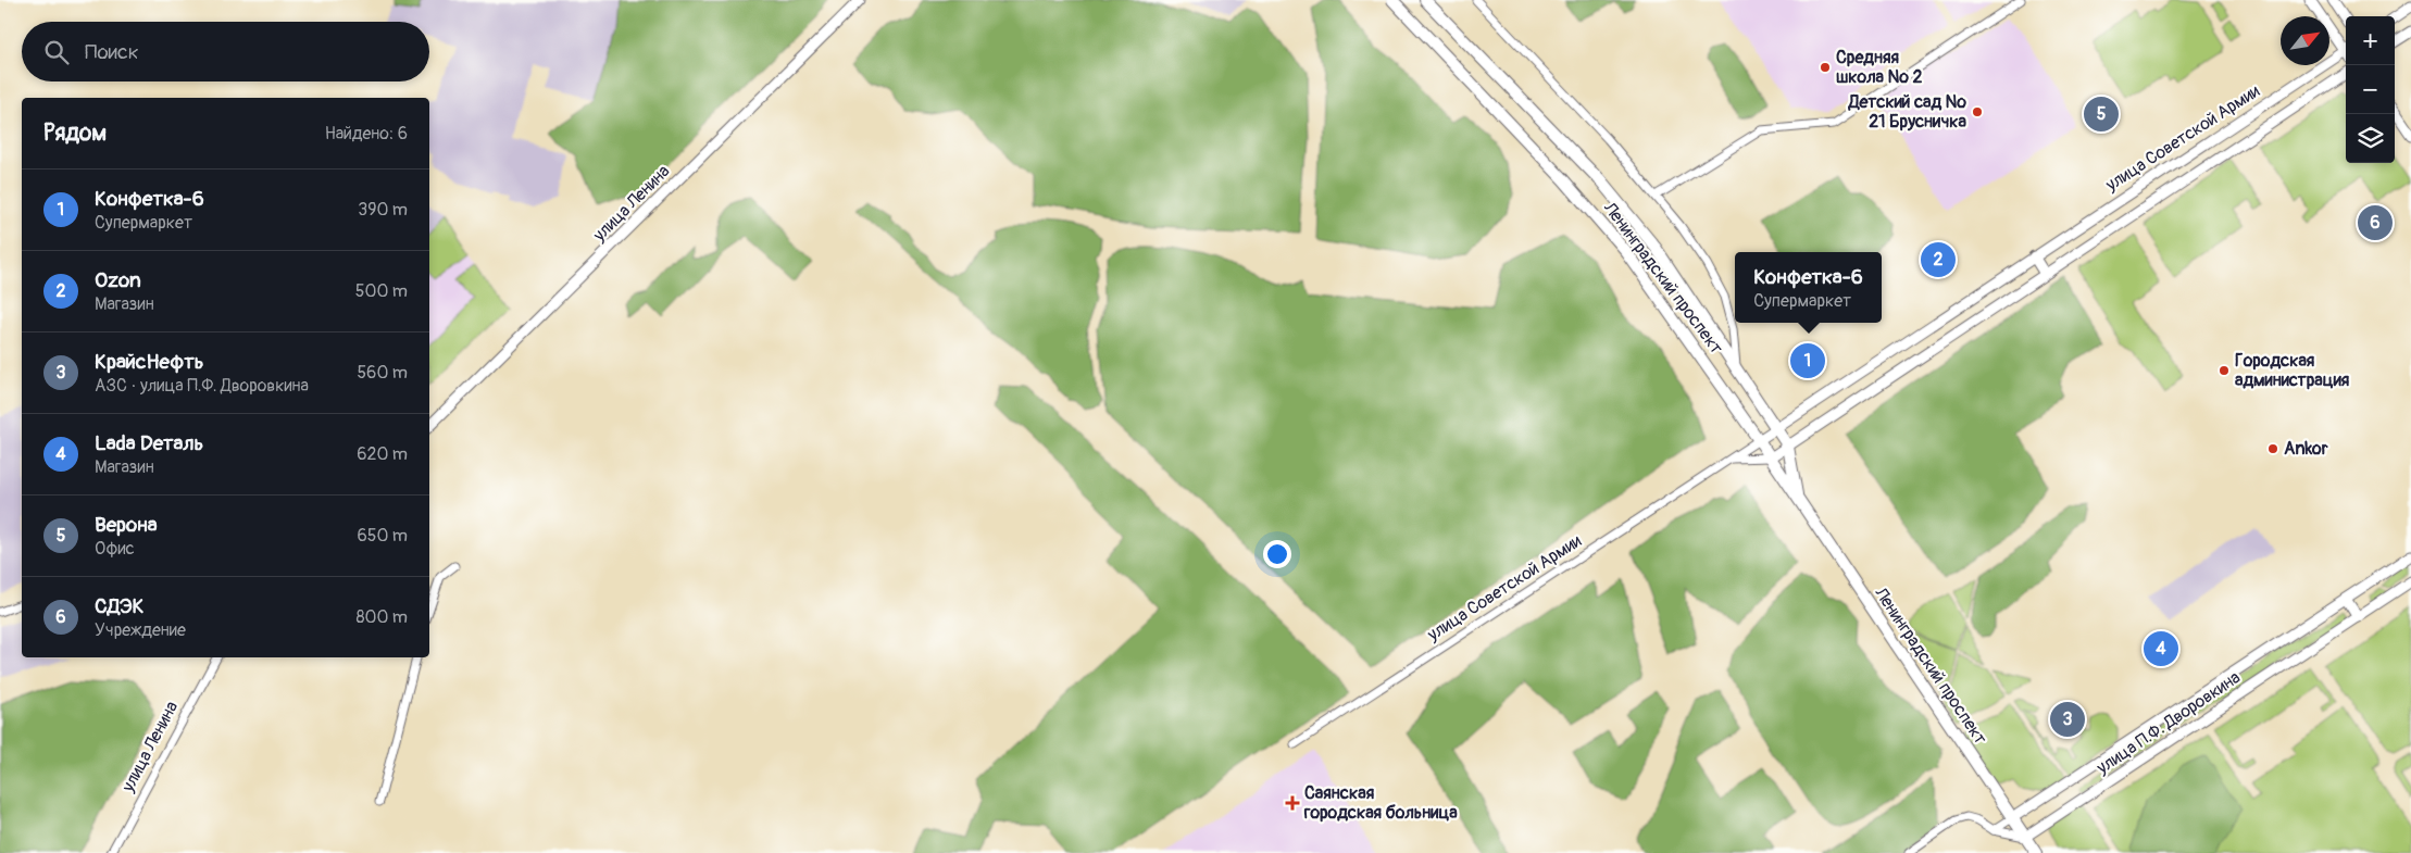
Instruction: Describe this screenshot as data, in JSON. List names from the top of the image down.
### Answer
{
  "streets": {
    "main road": ["Ленинградский проспект"],
    "street": ["улица Советской Армии", "улица Ленина", "улица П.Ф. Дворовкина"]
  },
  "crossings": [
    ["улица Советской Армии", "Ленинградский проспект"],
    ["Ленинградский проспект", "улица П.Ф. Дворовкина"]
  ],
  "places": {
    "other": [
      "Средняя школа № 2",
      "Детский сад № 21 Брусничка",
      "Городская администрация",
      "Ankor"
    ],
    "health": ["Саянская городская больница"]
  },
  "north": "top right",
  "page": {
    "map_buttons": ["+", "−"],
    "search": "Поиск",
    "pins": [
      "5",
      "6",
      "2",
      "1",
      "4",
      "3"
    ],
    "heading": ["Рядом", "Найдено: 6"],
    "list": [
      {
        "mark": "1",
        "name": "Конфетка-6",
        "note": "Супермаркет",
        "value": "390 m"
      },
      {
        "mark": "2",
        "name": "Ozon",
        "note": "Магазин",
        "value": "500 m"
      },
      {
        "mark": "3",
        "name": "КрайсНефть",
        "note": "АЗС · улица П.Ф. Дворовкина",
        "value": "560 m"
      },
      {
        "mark": "4",
        "name": "Lada Dеталь",
        "note": "Магазин",
        "value": "620 m"
      },
      {
        "mark": "5",
        "name": "Верона",
        "note": "Офис",
        "value": "650 m"
      },
      {
        "mark": "6",
        "name": "СДЭК",
        "note": "Учреждение",
        "value": "800 m"
      }
    ],
    "popup": ["Конфетка-6", "Супермаркет"]
  }
}
